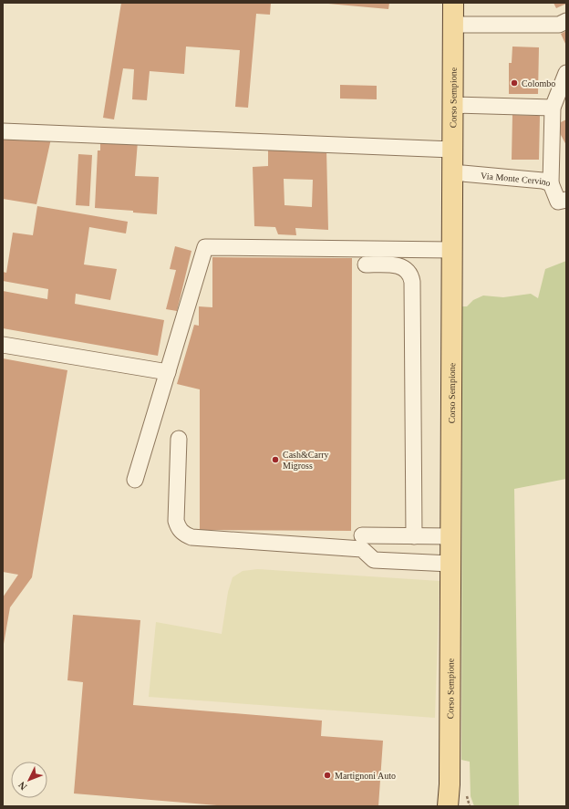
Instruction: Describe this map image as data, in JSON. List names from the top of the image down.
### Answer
{
  "streets": {
    "main road": ["Corso Sempione"],
    "street": ["Via Monte Cervino"]
  },
  "crossings": [
    ["Corso Sempione", "Via Monte Cervino"]
  ],
  "places": ["Colombo", "Cash&Carry Migross", "Martignoni Auto"],
  "north": "bottom left"
}
